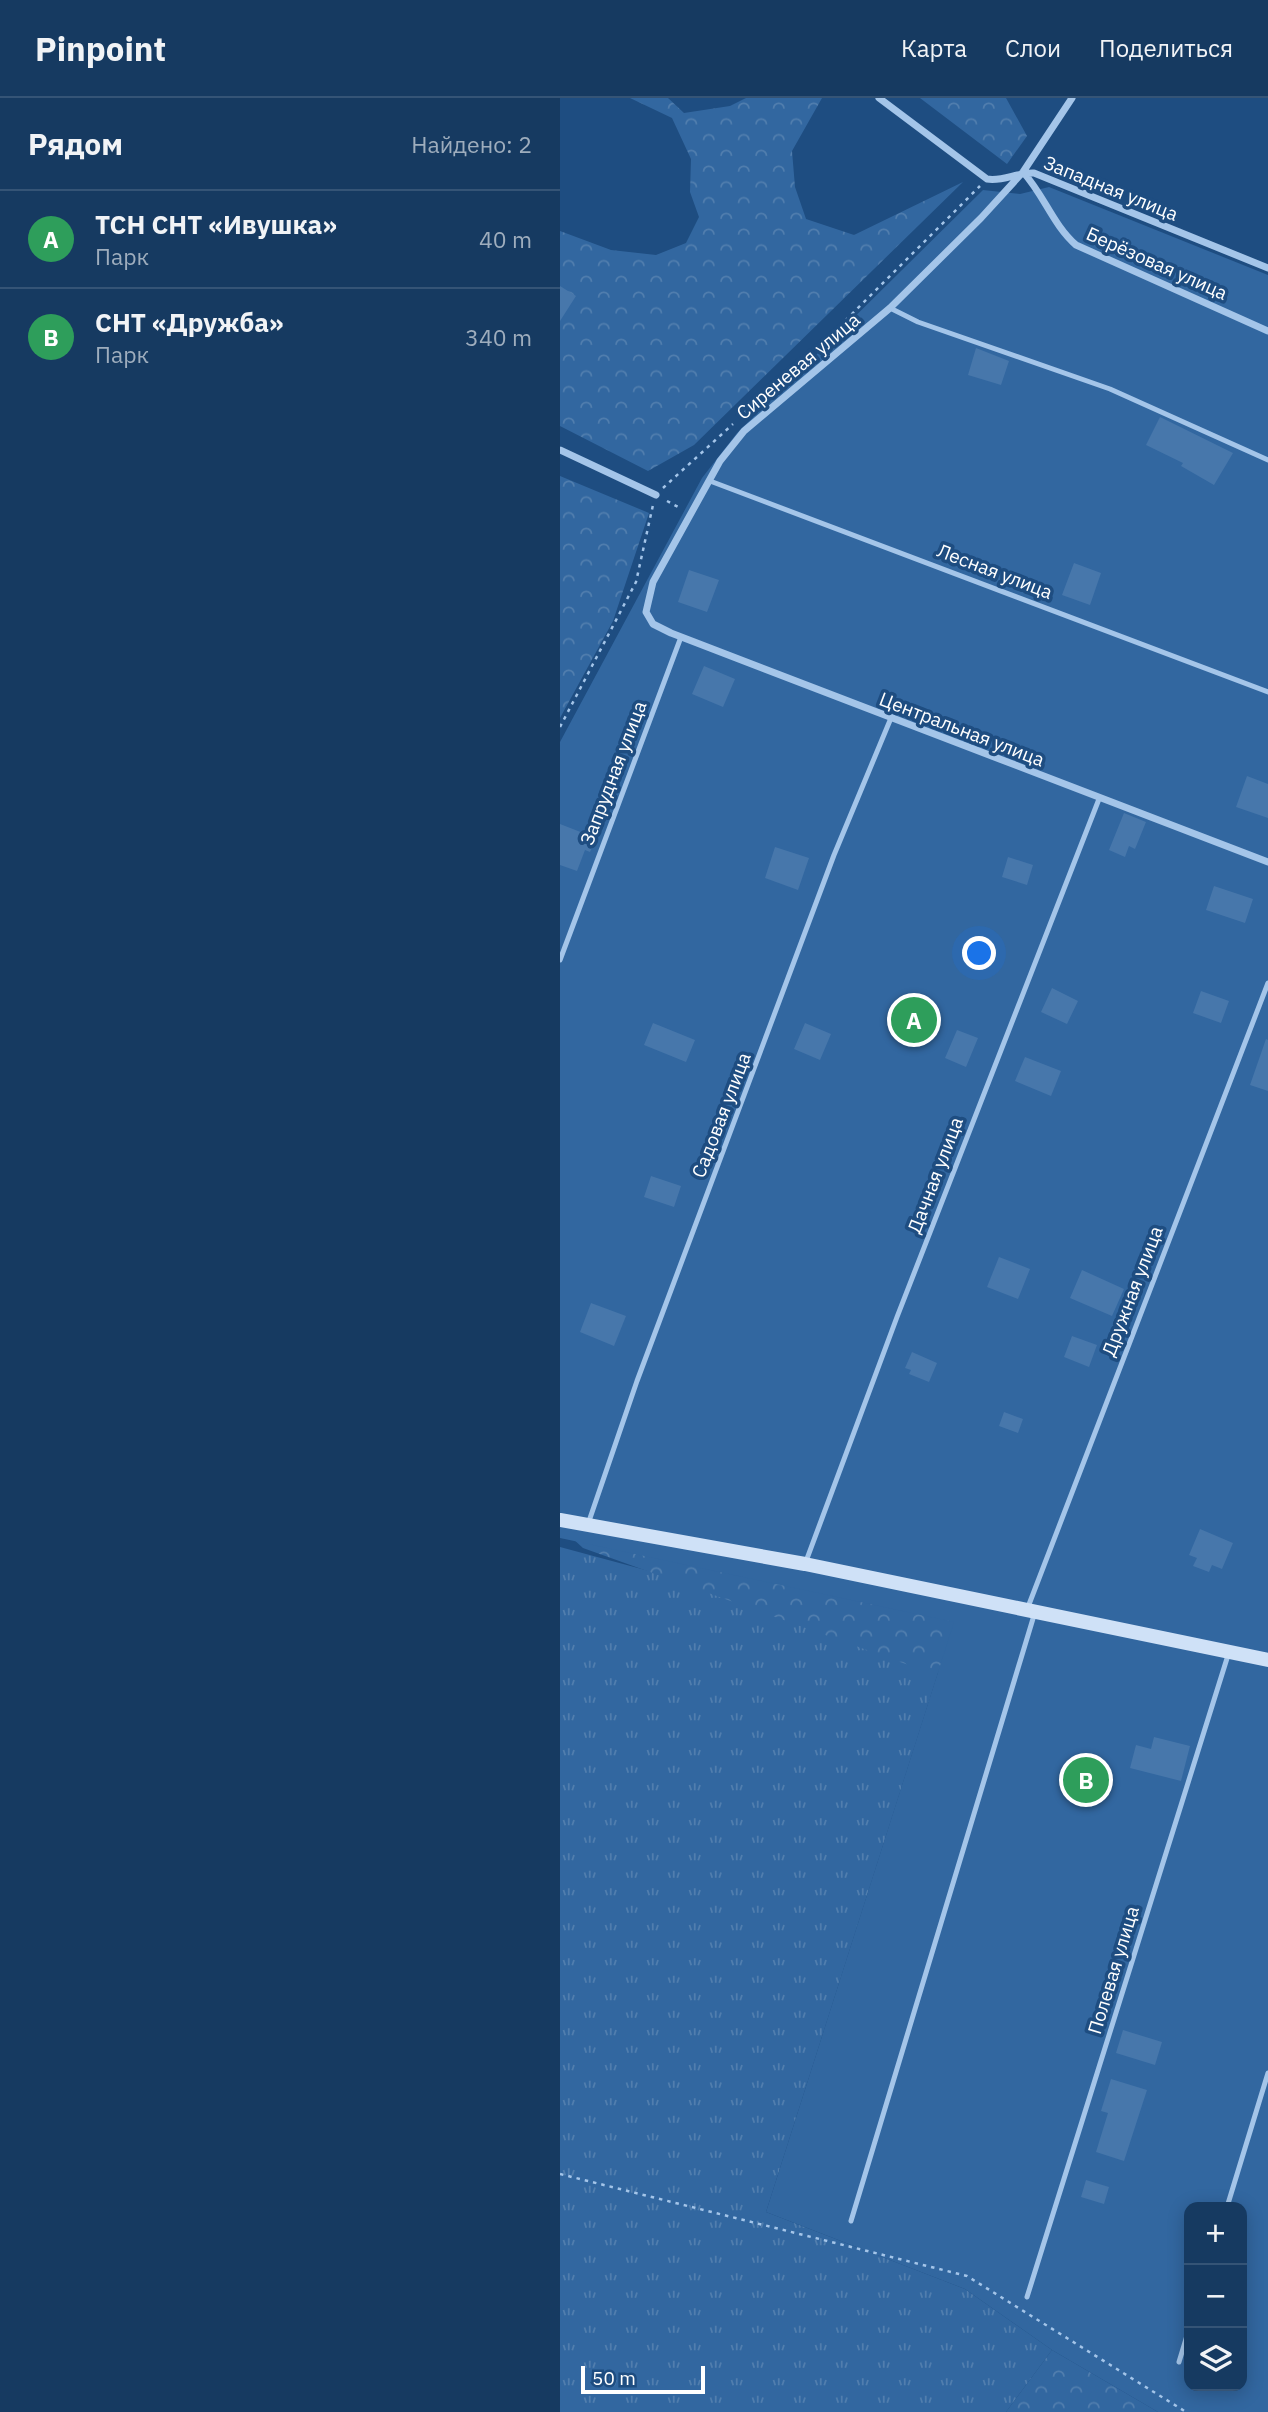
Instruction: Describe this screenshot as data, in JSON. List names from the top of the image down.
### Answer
{
  "streets": {
    "street": [
      "Западная улица",
      "Берёзовая улица",
      "Сиреневая улица",
      "Центральная улица"
    ],
    "lane": [
      "Лесная улица",
      "Запрудная улица",
      "Садовая улица",
      "Дачная улица",
      "Дружная улица",
      "Полевая улица"
    ]
  },
  "crossings": [
    ["Западная улица", "Берёзовая улица"],
    ["Западная улица", "Сиреневая улица"],
    ["Берёзовая улица", "Сиреневая улица"],
    ["Сиреневая улица", "Лесная улица"],
    ["Сиреневая улица", "Центральная улица"],
    ["Центральная улица", "Запрудная улица"],
    ["Центральная улица", "Садовая улица"],
    ["Центральная улица", "Дачная улица"]
  ],
  "scale_bar": "50 m",
  "page": {
    "header": "Pinpoint",
    "nav": ["Карта", "Слои", "Поделиться"],
    "heading": ["Рядом", "Найдено: 2"],
    "list": [
      {
        "mark": "A",
        "name": "ТСН СНТ «Ивушка»",
        "note": "Парк",
        "value": "40 m"
      },
      {
        "mark": "B",
        "name": "СНТ «Дружба»",
        "note": "Парк",
        "value": "340 m"
      }
    ],
    "pins": ["A", "B"],
    "map_buttons": ["+", "−"],
    "scale": "50 m"
  }
}
